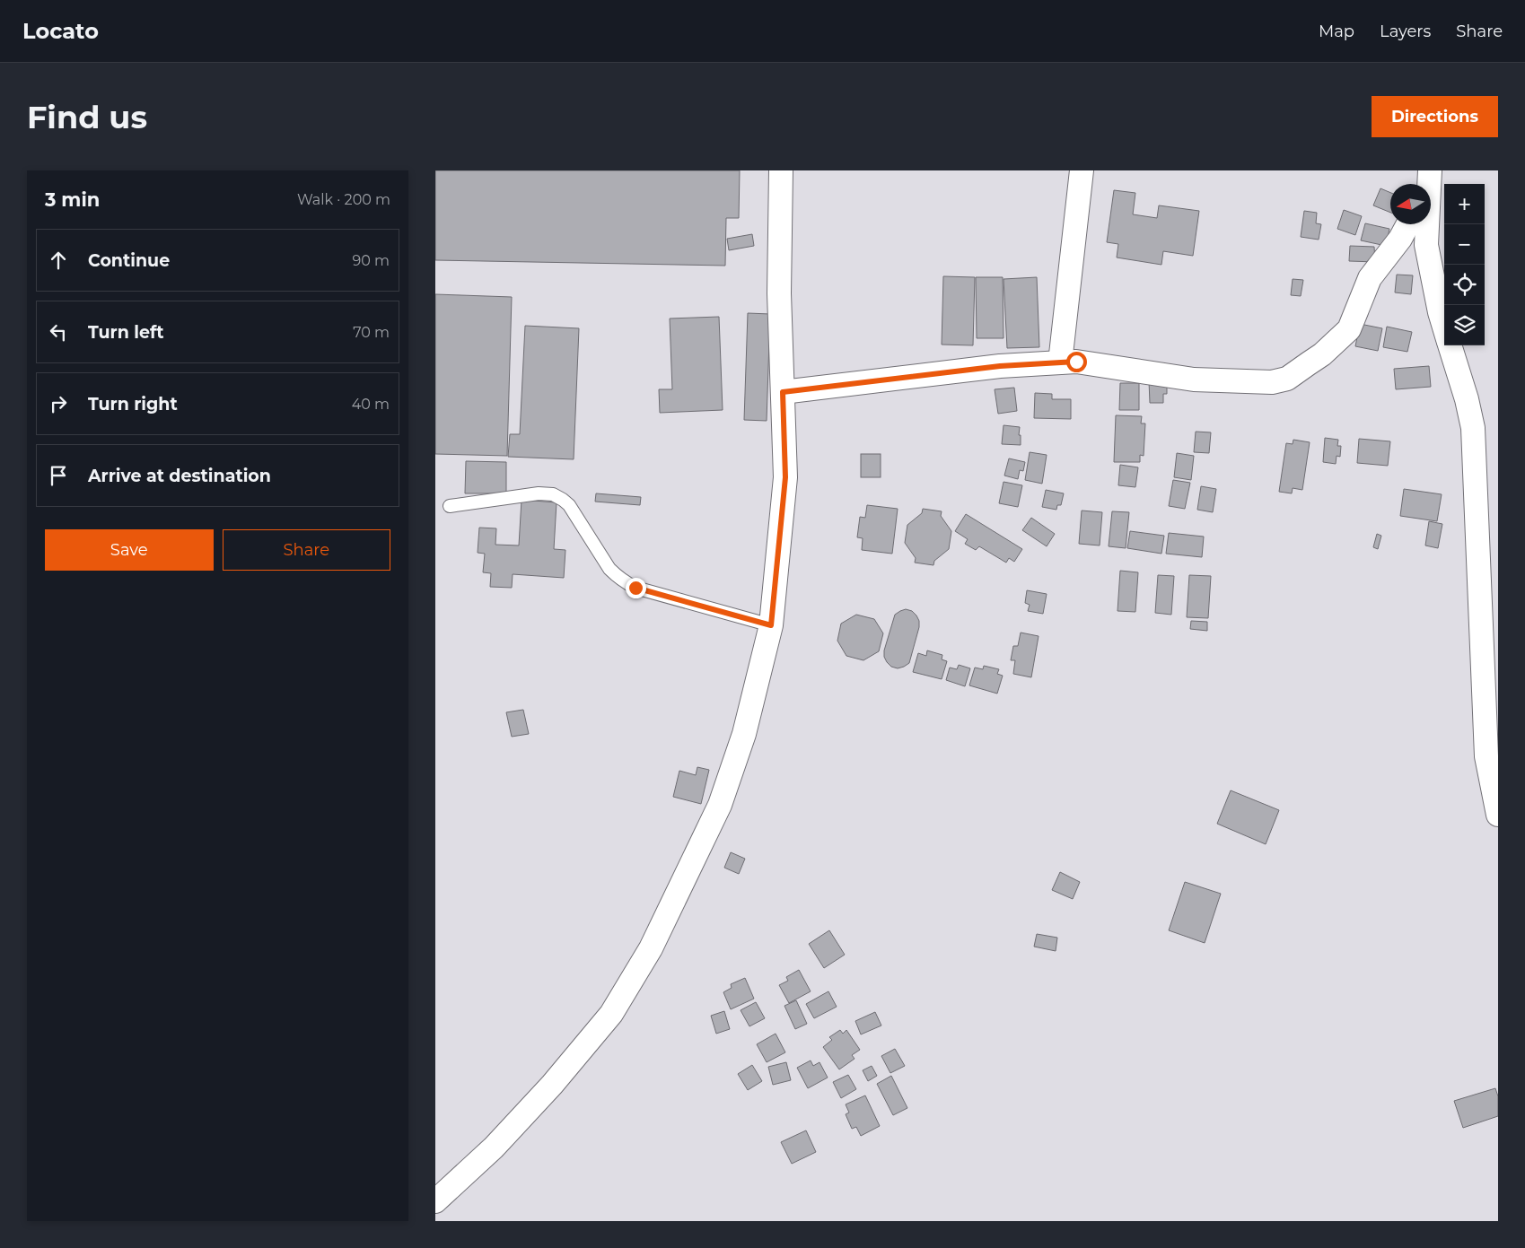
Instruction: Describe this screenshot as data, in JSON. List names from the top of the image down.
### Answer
{
  "north": "left",
  "page": {
    "header": "Locato",
    "nav": ["Map", "Layers", "Share"],
    "buttons": [
      "Directions",
      ["Save", "Share"]
    ],
    "title": "Find us",
    "heading": ["3 min", "Walk · 200 m"],
    "map_buttons": ["+", "−"],
    "list": [
      ["Continue", "90 m"],
      ["Turn left", "70 m"],
      ["Turn right", "40 m"],
      "Arrive at destination"
    ]
  }
}
